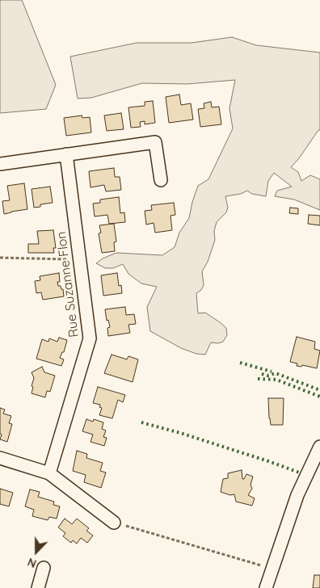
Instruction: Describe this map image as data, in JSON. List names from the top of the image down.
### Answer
{
  "streets": {
    "street": ["Rue Suzanne Flon"]
  },
  "north": "bottom"
}
